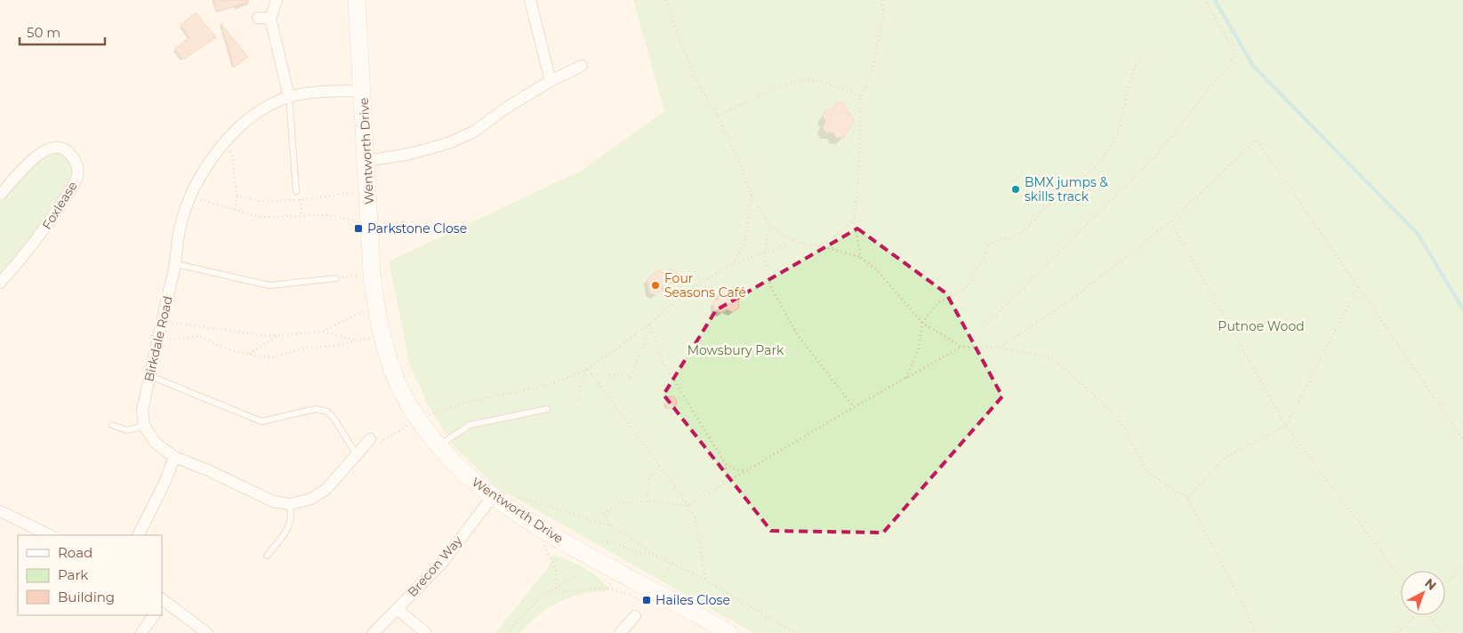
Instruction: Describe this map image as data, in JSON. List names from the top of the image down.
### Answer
{
  "streets": {
    "street": [
      "Wentworth Drive",
      "Foxlease",
      "Birkdale Road",
      "Brecon Way"
    ]
  },
  "crossings": [
    ["Wentworth Drive", "Birkdale Road"],
    ["Wentworth Drive", "Brecon Way"]
  ],
  "parks": ["Putnoe Wood", "Mowsbury Park"],
  "places": {
    "other": ["BMX jumps & skills track", "Four Seasons Café"],
    "transit": ["Parkstone Close", "Hailes Close"]
  },
  "legend": ["Road", "Park", "Building"],
  "scale_bar": "50 m",
  "north": "top right"
}
